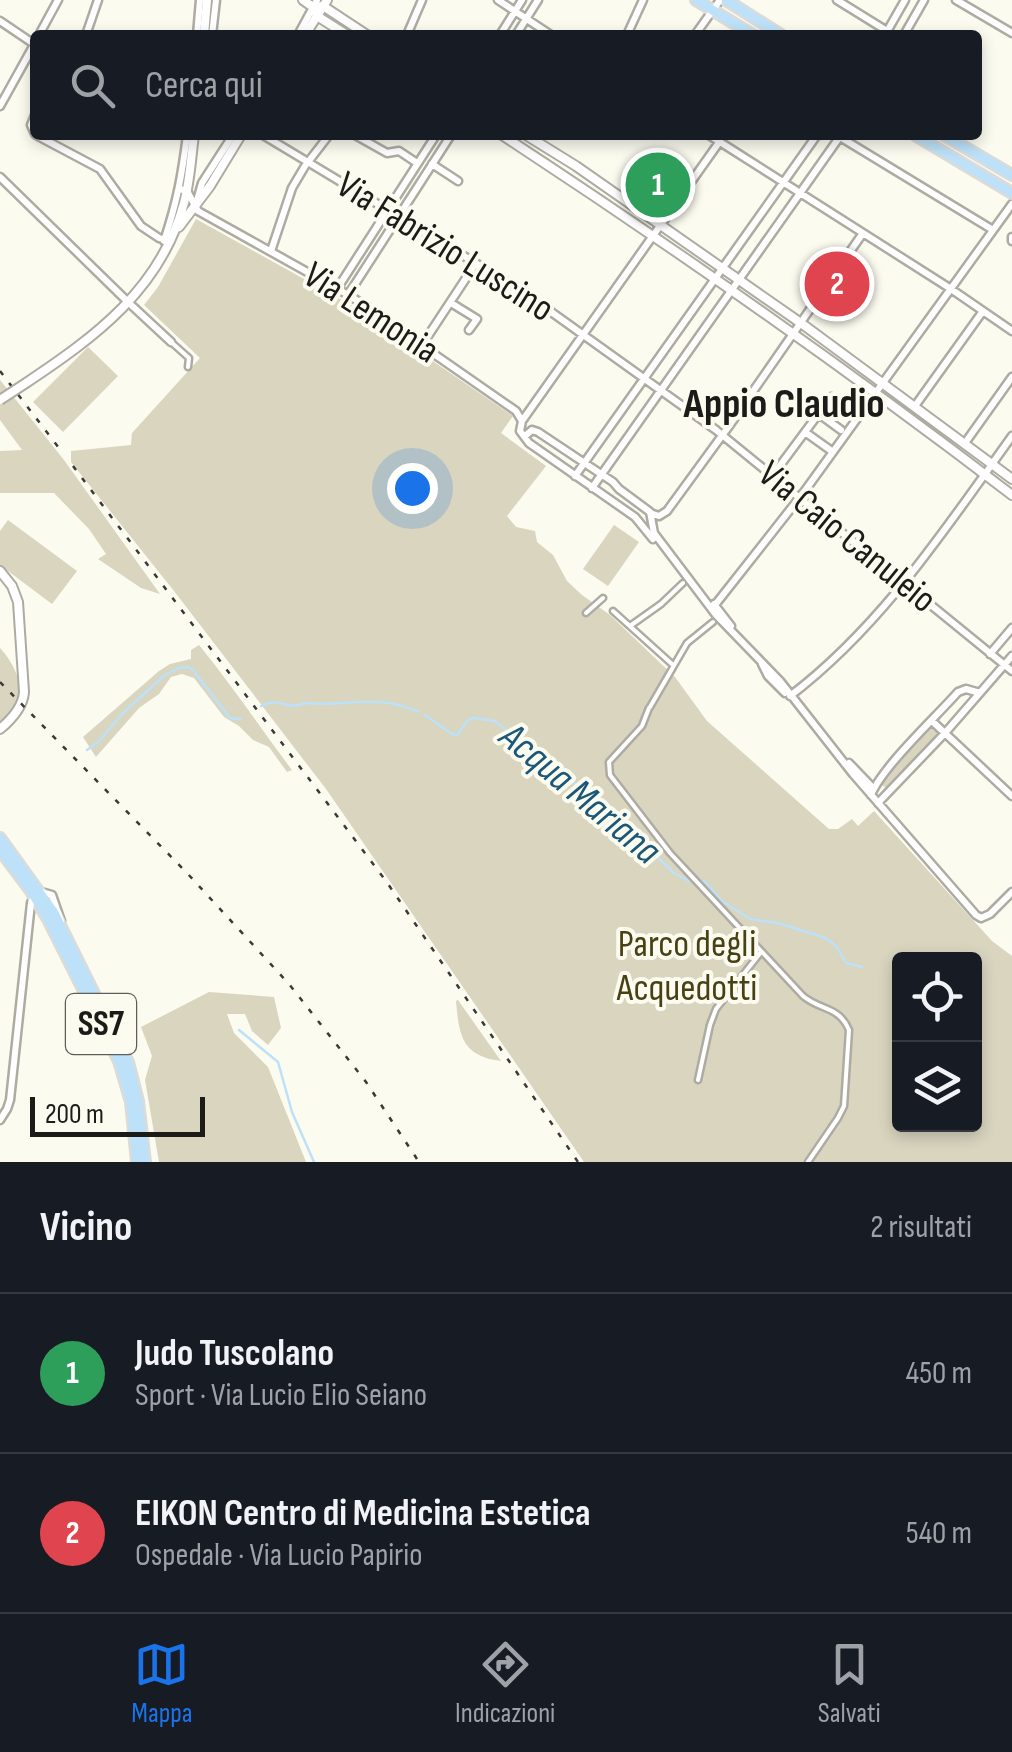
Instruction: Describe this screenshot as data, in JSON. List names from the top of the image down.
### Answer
{
  "streets": {
    "main road": ["SS7"],
    "street": ["Via Fabrizio Luscino", "Via Lemonia", "Via Caio Canuleio"]
  },
  "crossings": [
    ["Via Fabrizio Luscino", "Via Caio Canuleio"]
  ],
  "districts": ["Appio Claudio"],
  "water": ["Acqua Mariana"],
  "parks": ["Parco degli Acquedotti"],
  "scale_bar": "200 m",
  "page": {
    "search": "Cerca qui",
    "pins": ["1", "2"],
    "scale": "200 m",
    "heading": ["Vicino", "2 risultati"],
    "list": [
      {
        "mark": "1",
        "name": "Judo Tuscolano",
        "note": "Sport · Via Lucio Elio Seiano",
        "value": "450 m"
      },
      {
        "mark": "2",
        "name": "EIKON Centro di Medicina Estetica",
        "note": "Ospedale · Via Lucio Papirio",
        "value": "540 m"
      }
    ],
    "nav": ["Mappa", "Indicazioni", "Salvati"]
  }
}
